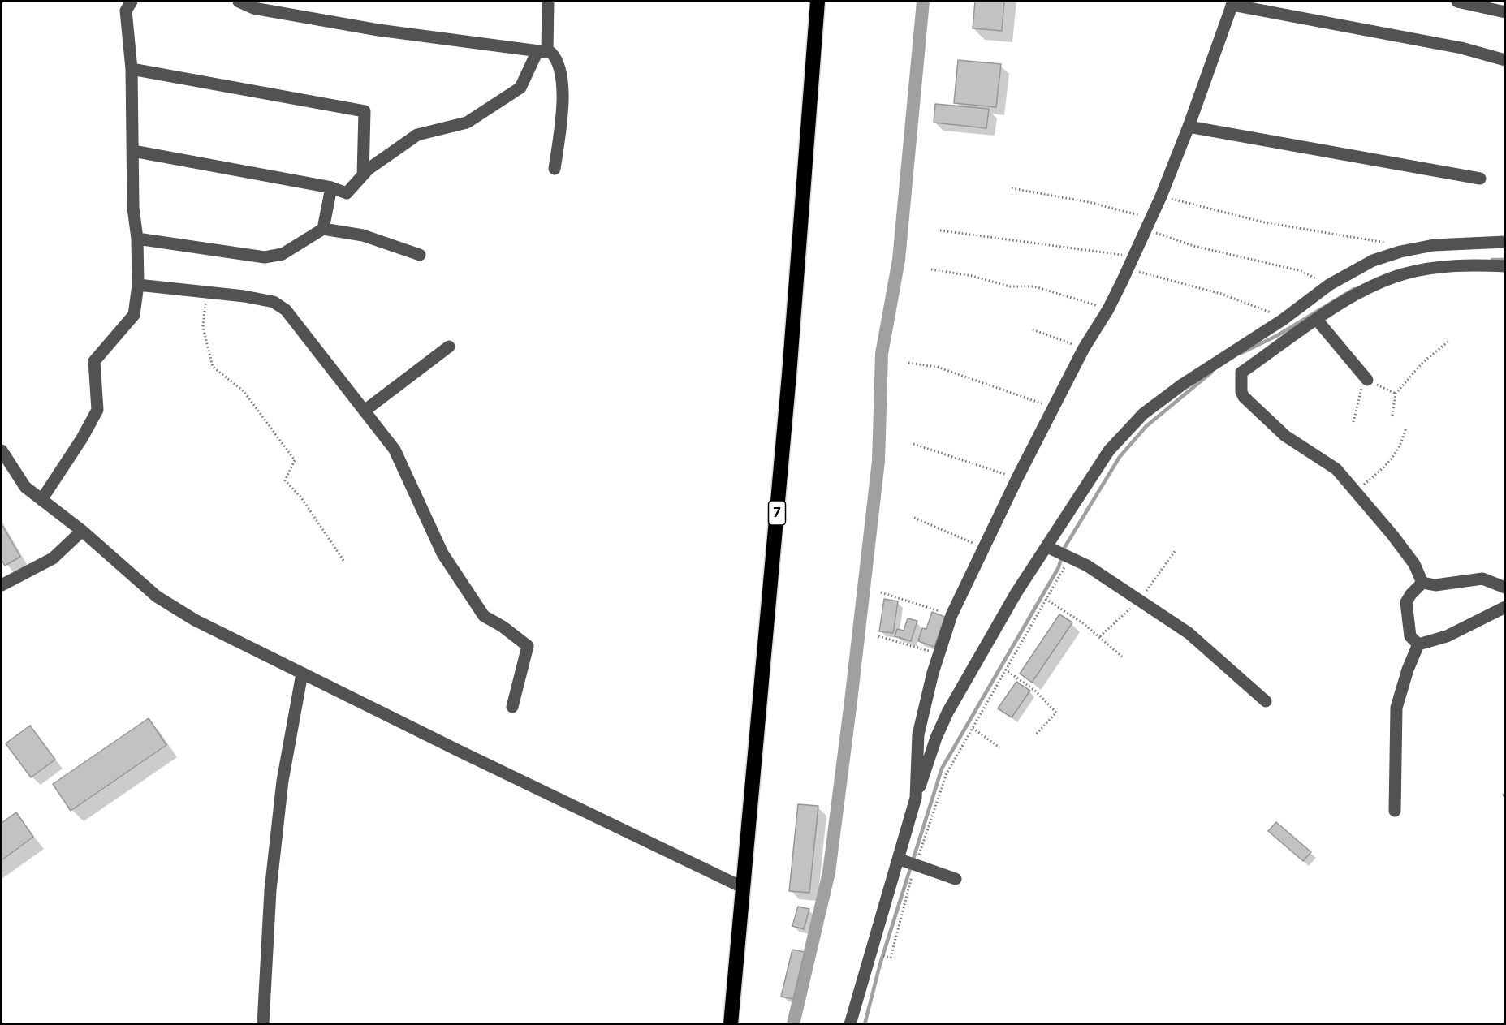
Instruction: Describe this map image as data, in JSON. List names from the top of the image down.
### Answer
{
  "streets": {
    "highway": ["7"]
  }
}
